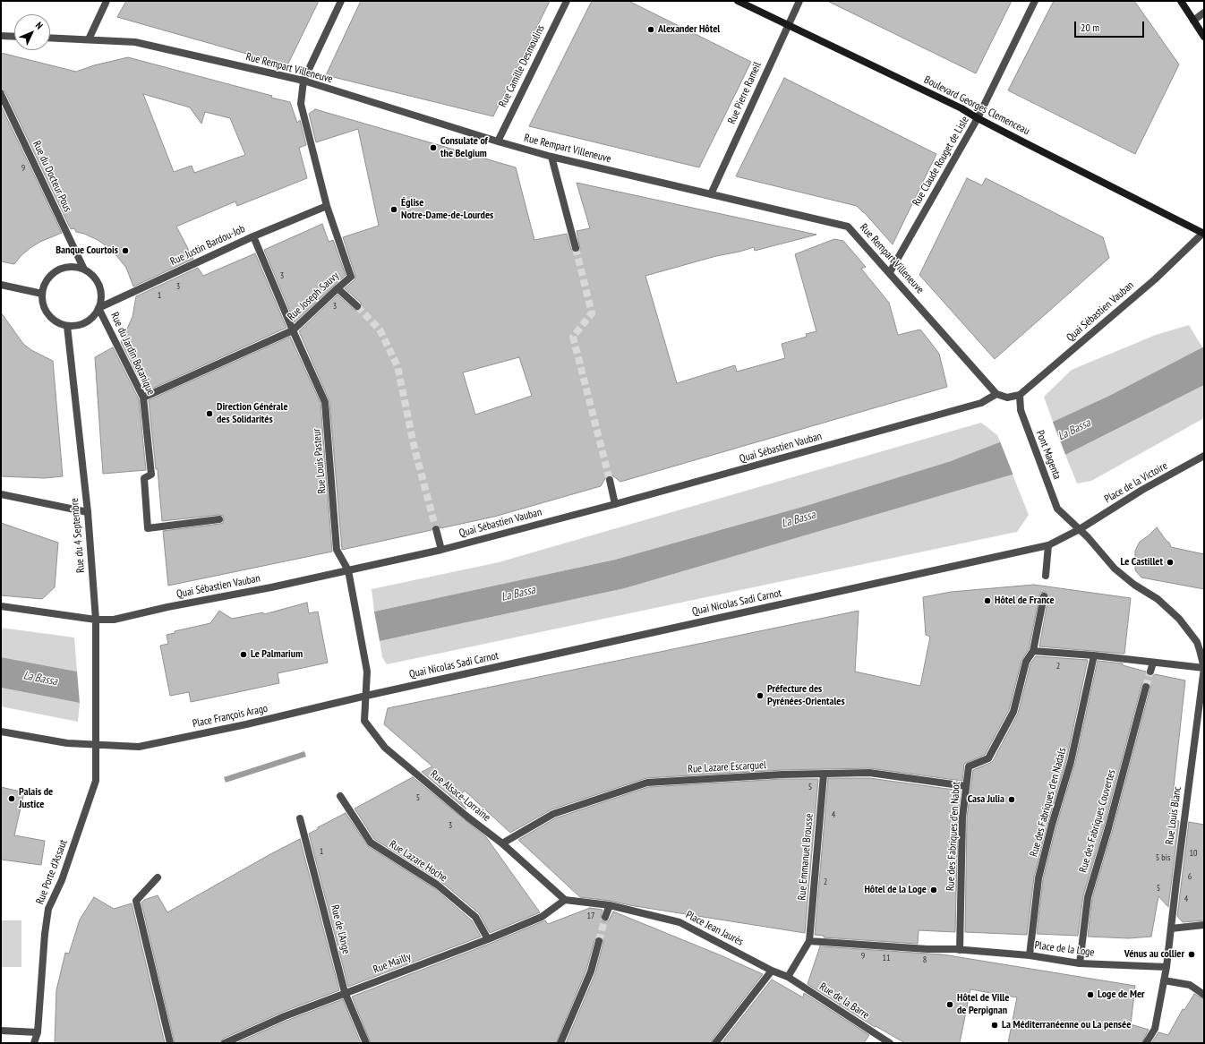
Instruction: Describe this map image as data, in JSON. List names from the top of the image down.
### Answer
{
  "streets": {
    "main road": ["Boulevard Georges Clemenceau"],
    "street": [
      "Rue Camille Desmoulins",
      "Rue Rempart Villeneuve",
      "Rue Pierre Rameil",
      "Rue Claude Rouget de Lisle",
      "Rue du Docteur Pous",
      "Rue Justin Bardou-Job",
      "Rue Joseph Sauvy",
      "Quai Sébastien Vauban",
      "Rue du Jardin Botanique",
      "Pont Magenta",
      "Rue Louis Pasteur",
      "Place de la Victoire",
      "Rue du 4 Septembre",
      "Quai Nicolas Sadi Carnot",
      "Place François Arago",
      "Rue Lazare Escarguel",
      "Rue Alsace-Lorraine",
      "Rue des Fabriques d'en Nadals",
      "Rue Louis Blanc",
      "Rue des Fabriques Couvertes",
      "Rue des Fabriques d'en Nabot",
      "Rue Emmanuel Brousse",
      "Rue Lazare Hoche",
      "Rue Porte d'Assaut",
      "Place Jean Jaurès",
      "Rue de l'Ange",
      "Place de la Loge",
      "Rue Mailly",
      "Rue de la Barre"
    ]
  },
  "crossings": [
    ["Rue Camille Desmoulins", "Rue Rempart Villeneuve"],
    ["Rue Rempart Villeneuve", "Rue Pierre Rameil"],
    ["Rue Rempart Villeneuve", "Rue Claude Rouget de Lisle"],
    ["Rue Rempart Villeneuve", "Rue Joseph Sauvy"],
    ["Rue Rempart Villeneuve", "Quai Sébastien Vauban"],
    ["Rue Pierre Rameil", "Boulevard Georges Clemenceau"],
    ["Boulevard Georges Clemenceau", "Rue Claude Rouget de Lisle"],
    ["Boulevard Georges Clemenceau", "Quai Sébastien Vauban"],
    ["Rue du Docteur Pous", "Rue Justin Bardou-Job"],
    ["Rue du Docteur Pous", "Rue du Jardin Botanique"],
    ["Rue du Docteur Pous", "Rue du 4 Septembre"],
    ["Rue Justin Bardou-Job", "Rue Joseph Sauvy"],
    ["Rue Justin Bardou-Job", "Rue du Jardin Botanique"],
    ["Rue Justin Bardou-Job", "Rue Louis Pasteur"],
    ["Rue Justin Bardou-Job", "Rue du 4 Septembre"],
    ["Rue Joseph Sauvy", "Rue du Jardin Botanique"],
    ["Rue Joseph Sauvy", "Rue Louis Pasteur"],
    ["Quai Sébastien Vauban", "Pont Magenta"],
    ["Quai Sébastien Vauban", "Rue Louis Pasteur"],
    ["Quai Sébastien Vauban", "Rue du 4 Septembre"],
    ["Rue du Jardin Botanique", "Rue du 4 Septembre"],
    ["Pont Magenta", "Place de la Victoire"],
    ["Pont Magenta", "Quai Nicolas Sadi Carnot"],
    ["Rue Louis Pasteur", "Quai Nicolas Sadi Carnot"],
    ["Rue Louis Pasteur", "Place François Arago"],
    ["Rue Louis Pasteur", "Rue Alsace-Lorraine"],
    ["Place de la Victoire", "Quai Nicolas Sadi Carnot"],
    ["Rue du 4 Septembre", "Place François Arago"],
    ["Rue du 4 Septembre", "Rue Porte d'Assaut"],
    ["Quai Nicolas Sadi Carnot", "Place François Arago"],
    ["Quai Nicolas Sadi Carnot", "Rue Alsace-Lorraine"],
    ["Place François Arago", "Rue Alsace-Lorraine"],
    ["Place François Arago", "Rue Porte d'Assaut"],
    ["Rue Lazare Escarguel", "Rue Alsace-Lorraine"],
    ["Rue Lazare Escarguel", "Rue des Fabriques d'en Nabot"],
    ["Rue Lazare Escarguel", "Rue Emmanuel Brousse"],
    ["Rue Alsace-Lorraine", "Place Jean Jaurès"],
    ["Rue Alsace-Lorraine", "Rue Mailly"],
    ["Rue des Fabriques d'en Nadals", "Place de la Loge"],
    ["Rue Louis Blanc", "Place de la Loge"],
    ["Rue des Fabriques Couvertes", "Place de la Loge"],
    ["Rue des Fabriques d'en Nabot", "Place de la Loge"],
    ["Rue Emmanuel Brousse", "Place de la Loge"],
    ["Rue Lazare Hoche", "Rue Mailly"],
    ["Place Jean Jaurès", "Rue Mailly"],
    ["Place Jean Jaurès", "Rue de la Barre"],
    ["Rue de l'Ange", "Rue Mailly"]
  ],
  "water": ["La Bassa"],
  "places": [
    "Alexander Hôtel",
    "Consulate of the Belgium",
    "Église Notre-Dame-de-Lourdes",
    "Banque Courtois",
    "Direction Générale des Solidarités",
    "Le Castillet",
    "Hôtel de France",
    "Le Palmarium",
    "Préfecture des Pyrénées-Orientales",
    "Palais de Justice",
    "Casa Julia",
    "Hôtel de la Loge",
    "Vénus au collier",
    "Loge de Mer",
    "Hôtel de Ville de Perpignan",
    "La Méditerranéenne ou La pensée"
  ],
  "house_numbers": [
    "9",
    "3",
    "3",
    "1",
    "3",
    "2",
    "5",
    "5",
    "4",
    "3",
    "1",
    "10",
    "5 bis",
    "6",
    "2",
    "5",
    "4",
    "17",
    "9",
    "11",
    "8"
  ],
  "scale_bar": "20 m",
  "north": "top right"
}
